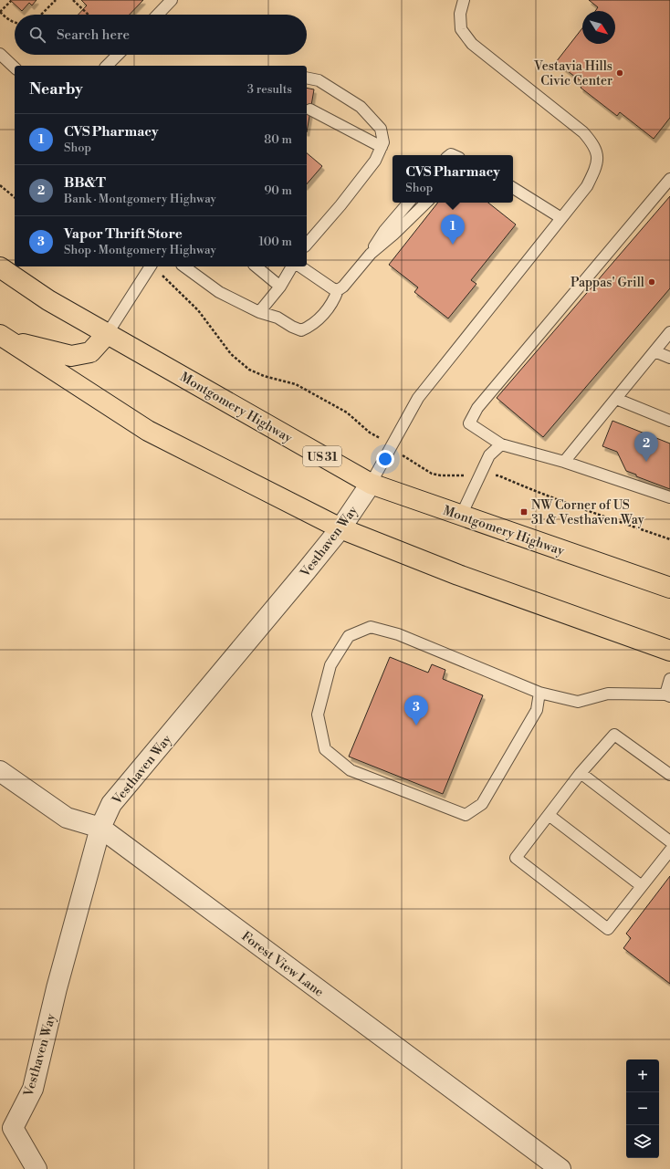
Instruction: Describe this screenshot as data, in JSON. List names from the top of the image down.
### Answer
{
  "streets": {
    "main road": ["Montgomery Highway", "US 31"],
    "street": ["Vesthaven Way", "Forest View Lane"]
  },
  "crossings": [
    ["Montgomery Highway", "Vesthaven Way"],
    ["Vesthaven Way", "Forest View Lane"]
  ],
  "places": {
    "other": ["Vestavia Hills Civic Center", "Pappas' Grill"],
    "transit": ["NW Corner of US 31 & Vesthaven Way"]
  },
  "north": "bottom right",
  "page": {
    "search": "Search here",
    "heading": ["Nearby", "3 results"],
    "list": [
      {
        "mark": "1",
        "name": "CVS Pharmacy",
        "note": "Shop",
        "value": "80 m"
      },
      {
        "mark": "2",
        "name": "BB&T",
        "note": "Bank · Montgomery Highway",
        "value": "90 m"
      },
      {
        "mark": "3",
        "name": "Vapor Thrift Store",
        "note": "Shop · Montgomery Highway",
        "value": "100 m"
      }
    ],
    "popup": ["CVS Pharmacy", "Shop"],
    "pins": ["1", "2", "3"],
    "map_buttons": ["+", "−"]
  }
}
